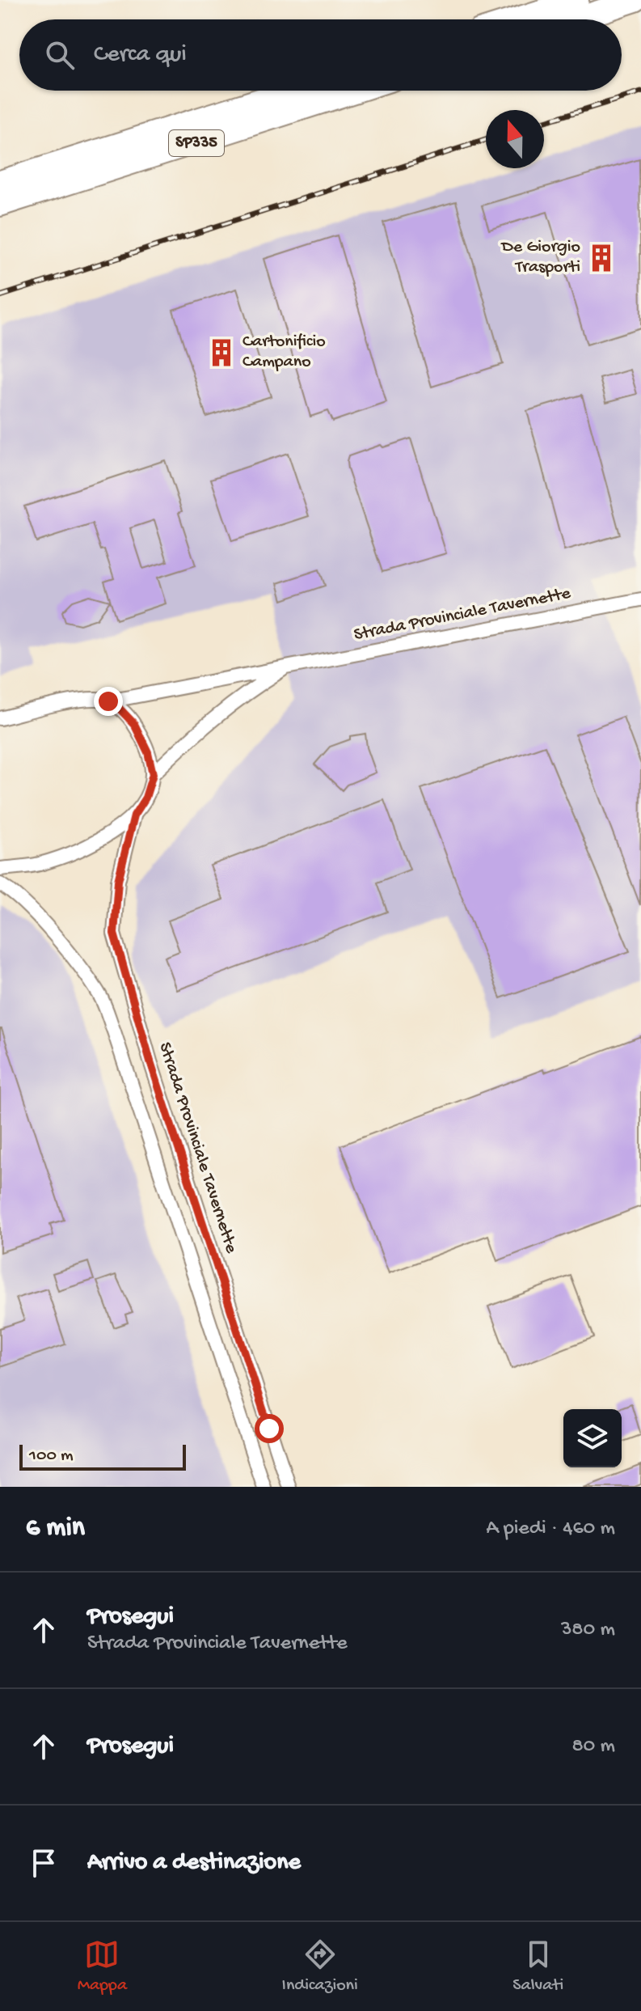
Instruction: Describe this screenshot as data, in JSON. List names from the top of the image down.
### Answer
{
  "streets": {
    "highway": ["SP335"],
    "street": ["Strada Provinciale Tavernette"]
  },
  "places": {
    "building": ["De Giorgio Trasporti", "Cartonificio Campano"]
  },
  "scale_bar": "100 m",
  "north": "top",
  "page": {
    "search": "Cerca qui",
    "scale": "100 m",
    "heading": ["6 min", "A piedi · 460 m"],
    "list": [
      ["Prosegui", "Strada Provinciale Tavernette", "380 m"],
      ["Prosegui", "80 m"],
      "Arrivo a destinazione"
    ],
    "nav": ["Mappa", "Indicazioni", "Salvati"]
  }
}
